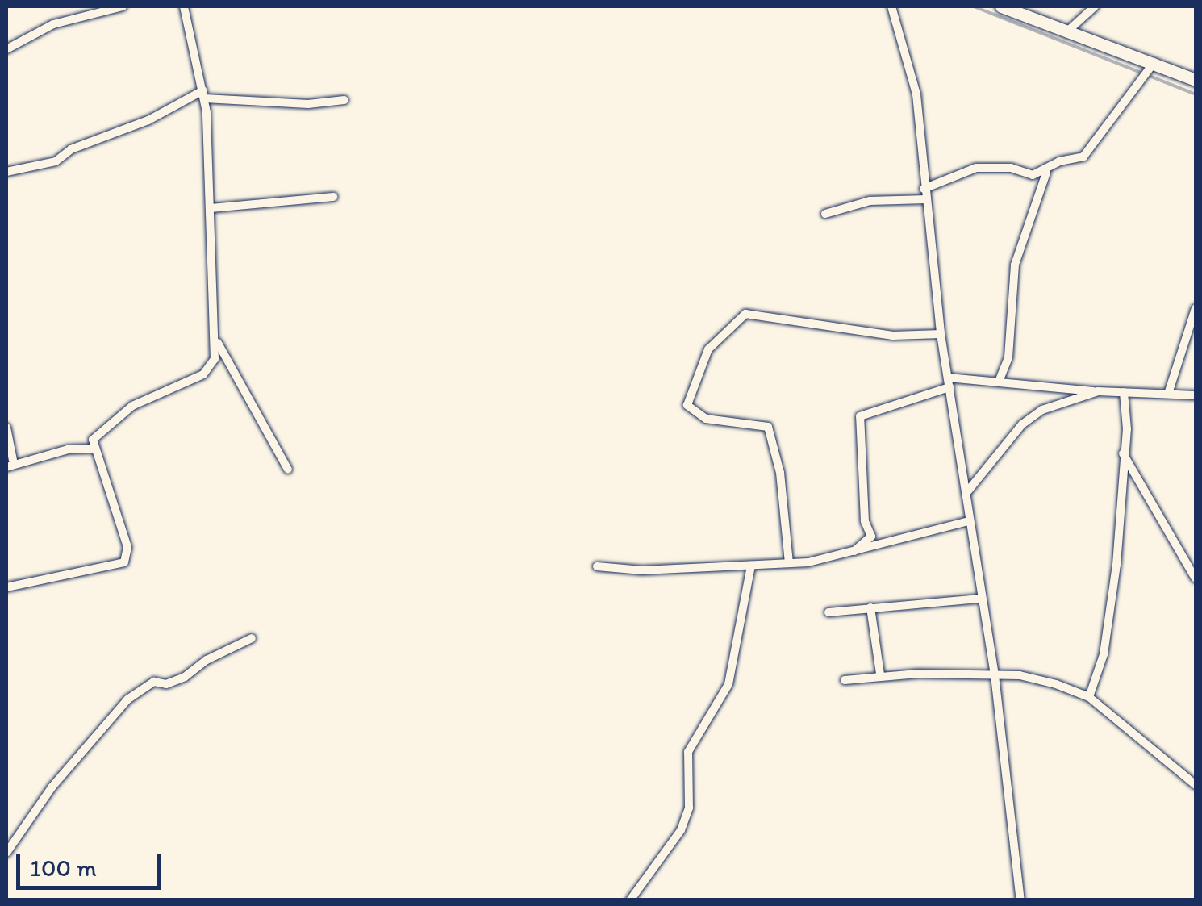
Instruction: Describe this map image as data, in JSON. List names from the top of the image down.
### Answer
{
  "scale_bar": "100 m"
}
